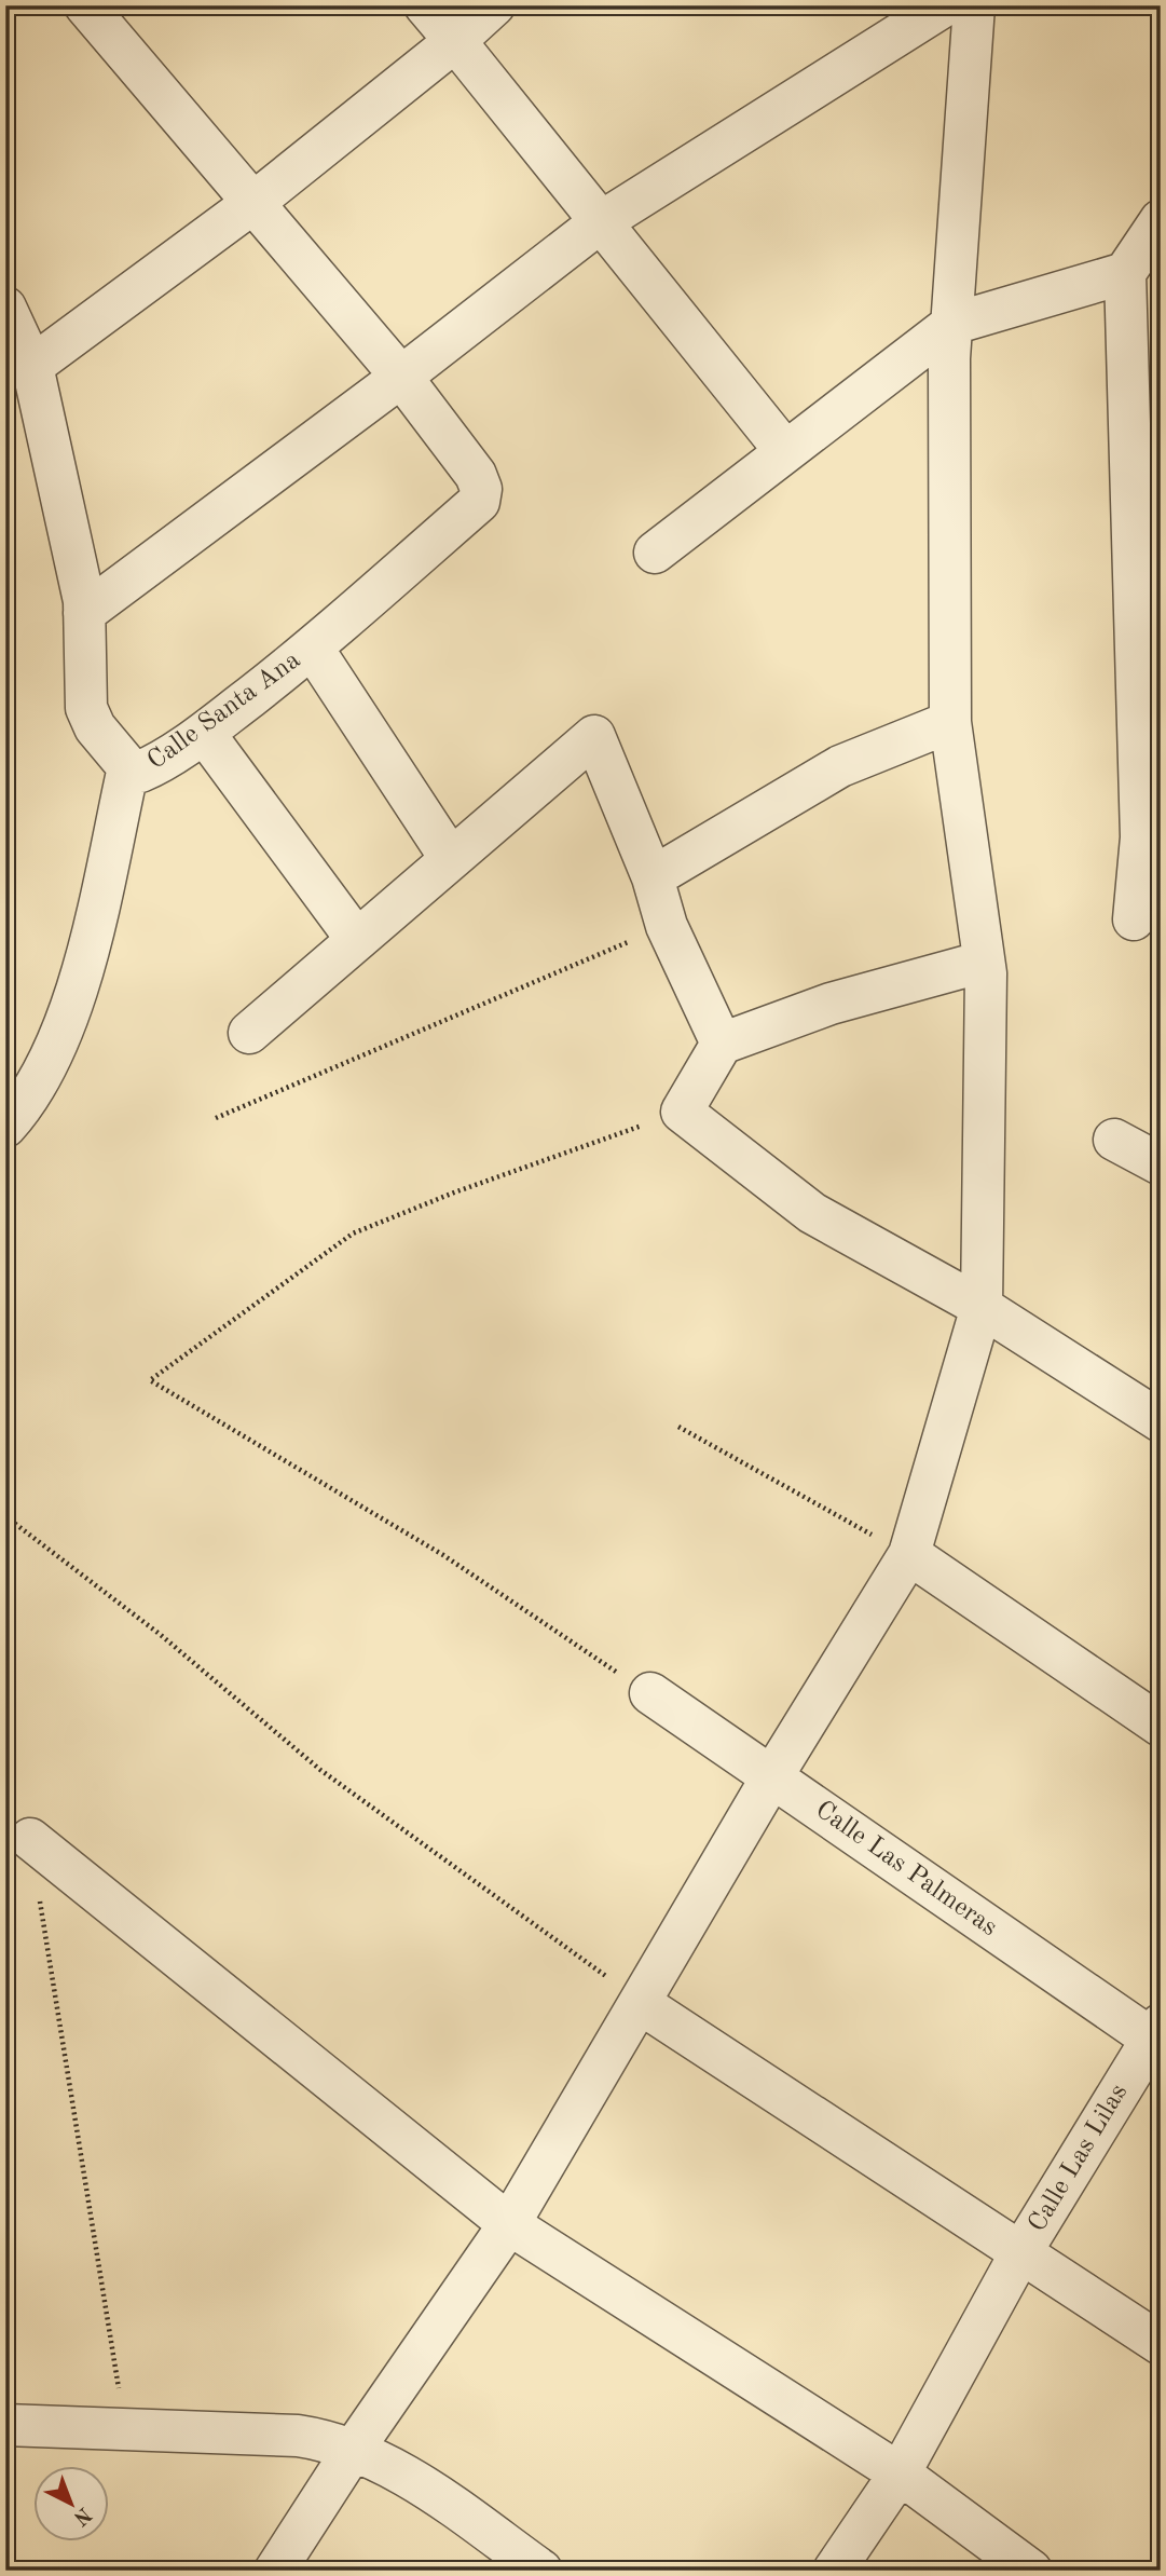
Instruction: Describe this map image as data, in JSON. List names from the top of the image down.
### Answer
{
  "streets": {
    "street": ["Calle Santa Ana", "Calle Las Palmeras", "Calle Las Lilas"]
  },
  "crossings": [
    ["Calle Las Palmeras", "Calle Las Lilas"]
  ],
  "north": "bottom right"
}
